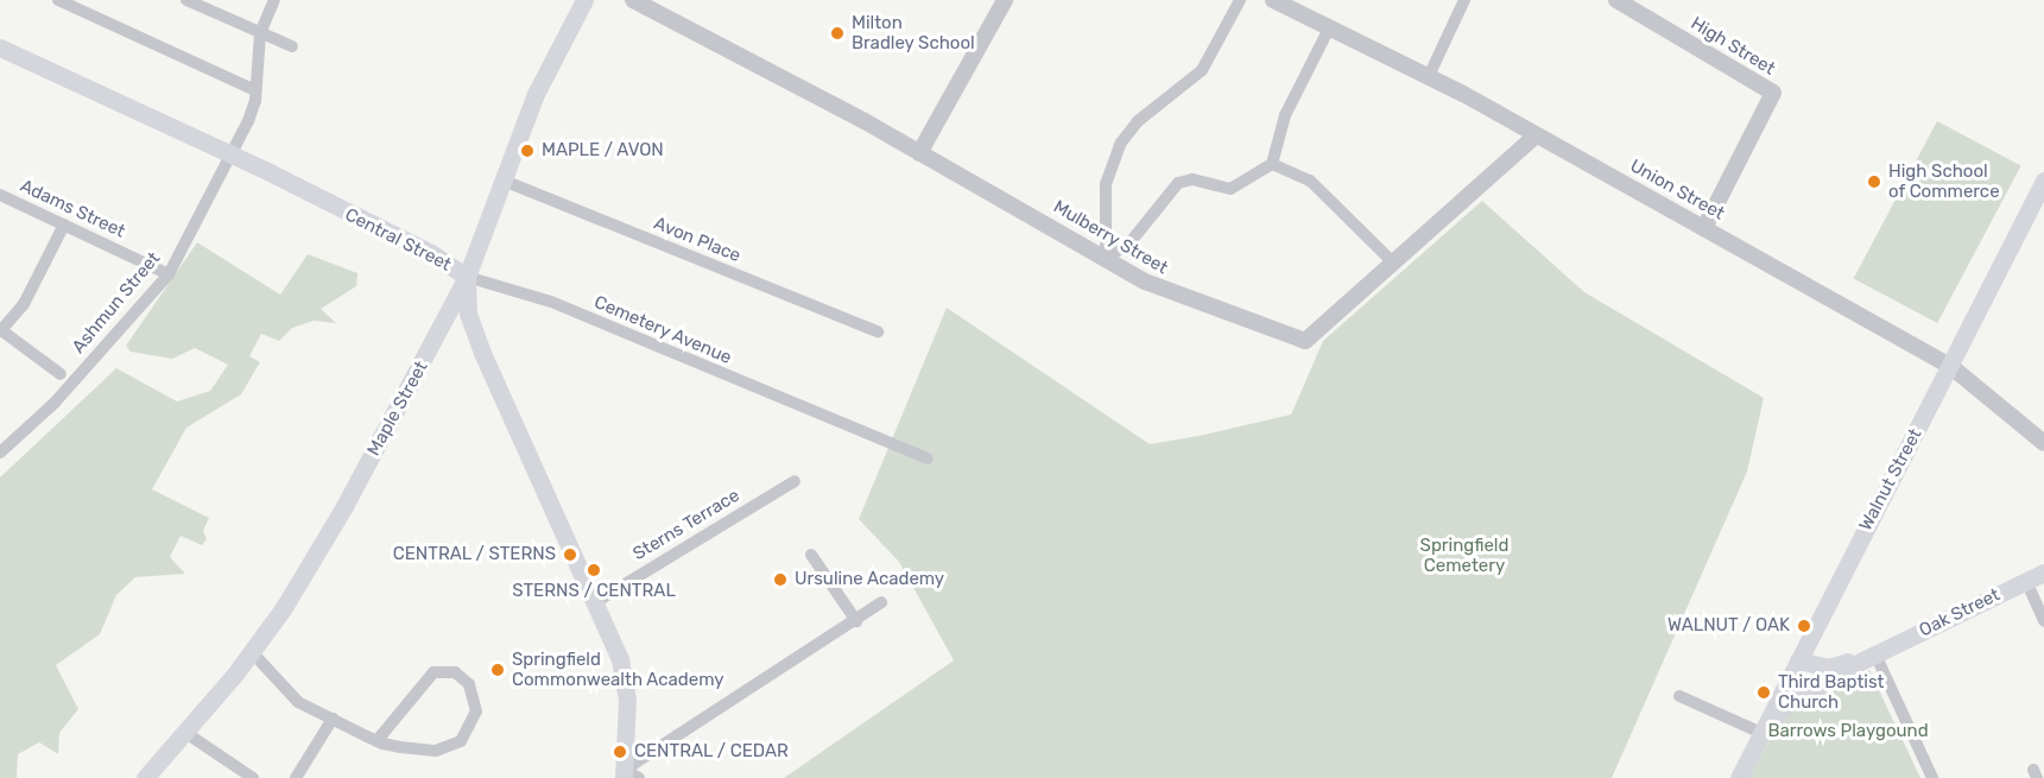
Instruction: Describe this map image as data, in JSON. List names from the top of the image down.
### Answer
{
  "streets": {
    "main road": [
      "Central Street",
      "Maple Street",
      "Walnut Street",
      "Oak Street"
    ],
    "street": [
      "High Street",
      "Union Street",
      "Adams Street",
      "Mulberry Street",
      "Avon Place",
      "Ashmun Street",
      "Cemetery Avenue",
      "Sterns Terrace"
    ]
  },
  "crossings": [
    ["High Street", "Union Street"],
    ["Union Street", "Mulberry Street"],
    ["Union Street", "Walnut Street"],
    ["Adams Street", "Ashmun Street"],
    ["Central Street", "Ashmun Street"],
    ["Central Street", "Cemetery Avenue"],
    ["Central Street", "Maple Street"],
    ["Central Street", "Sterns Terrace"],
    ["Avon Place", "Maple Street"],
    ["Cemetery Avenue", "Maple Street"],
    ["Walnut Street", "Oak Street"]
  ],
  "parks": ["Springfield Cemetery", "Barrows Playgound"],
  "places": [
    "Milton Bradley School",
    "MAPLE / AVON",
    "High School of Commerce",
    "CENTRAL / STERNS",
    "STERNS / CENTRAL",
    "Ursuline Academy",
    "WALNUT / OAK",
    "Springfield Commonwealth Academy",
    "Third Baptist Church",
    "CENTRAL / CEDAR"
  ]
}
